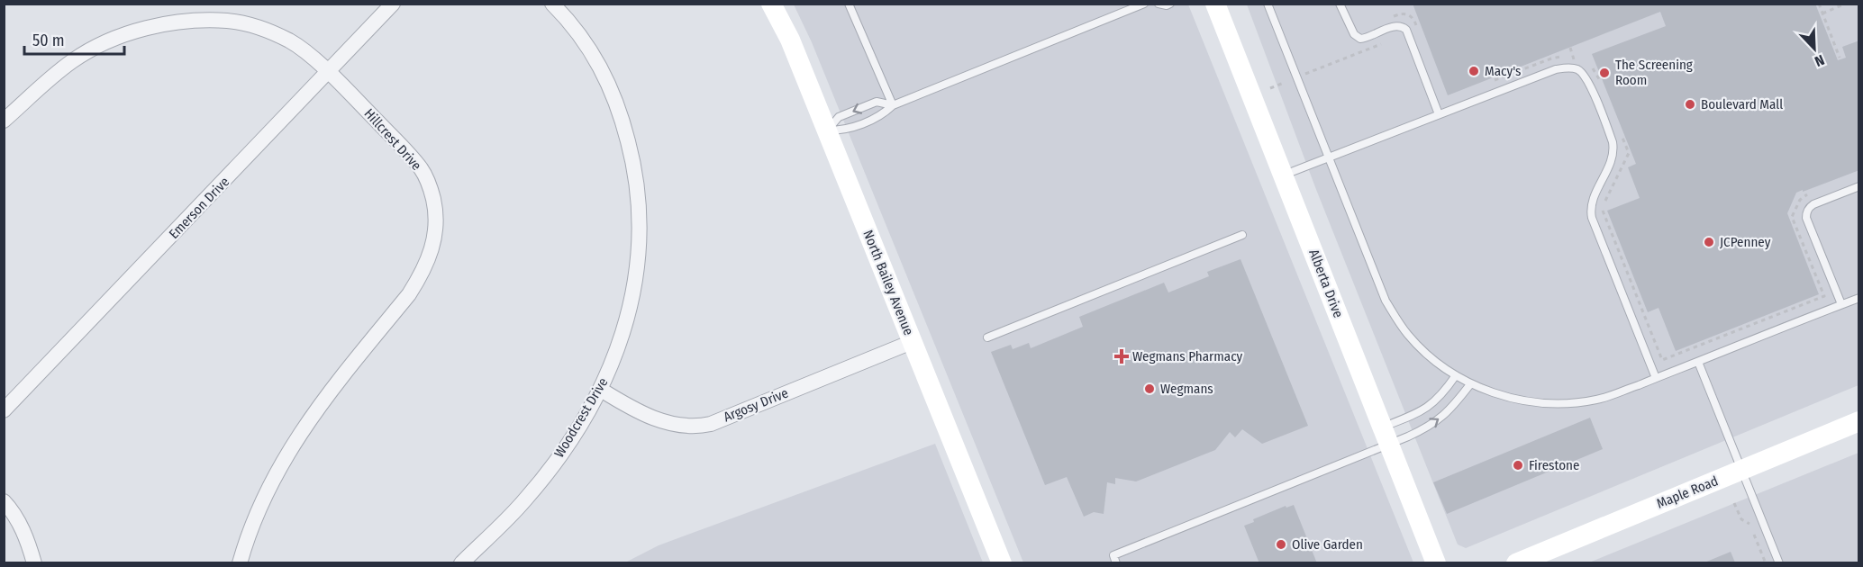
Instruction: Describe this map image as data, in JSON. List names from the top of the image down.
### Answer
{
  "streets": {
    "street": [
      "Hillcrest Drive",
      "Emerson Drive",
      "North Bailey Avenue",
      "Alberta Drive",
      "Argosy Drive",
      "Woodcrest Drive",
      "Maple Road"
    ]
  },
  "crossings": [
    ["Hillcrest Drive", "Emerson Drive"],
    ["North Bailey Avenue", "Argosy Drive"],
    ["Argosy Drive", "Woodcrest Drive"]
  ],
  "places": {
    "other": [
      "Macy's",
      "The Screening Room",
      "Boulevard Mall",
      "JCPenney",
      "Wegmans",
      "Firestone",
      "Olive Garden"
    ],
    "health": ["Wegmans Pharmacy"]
  },
  "scale_bar": "50 m",
  "north": "bottom right"
}
